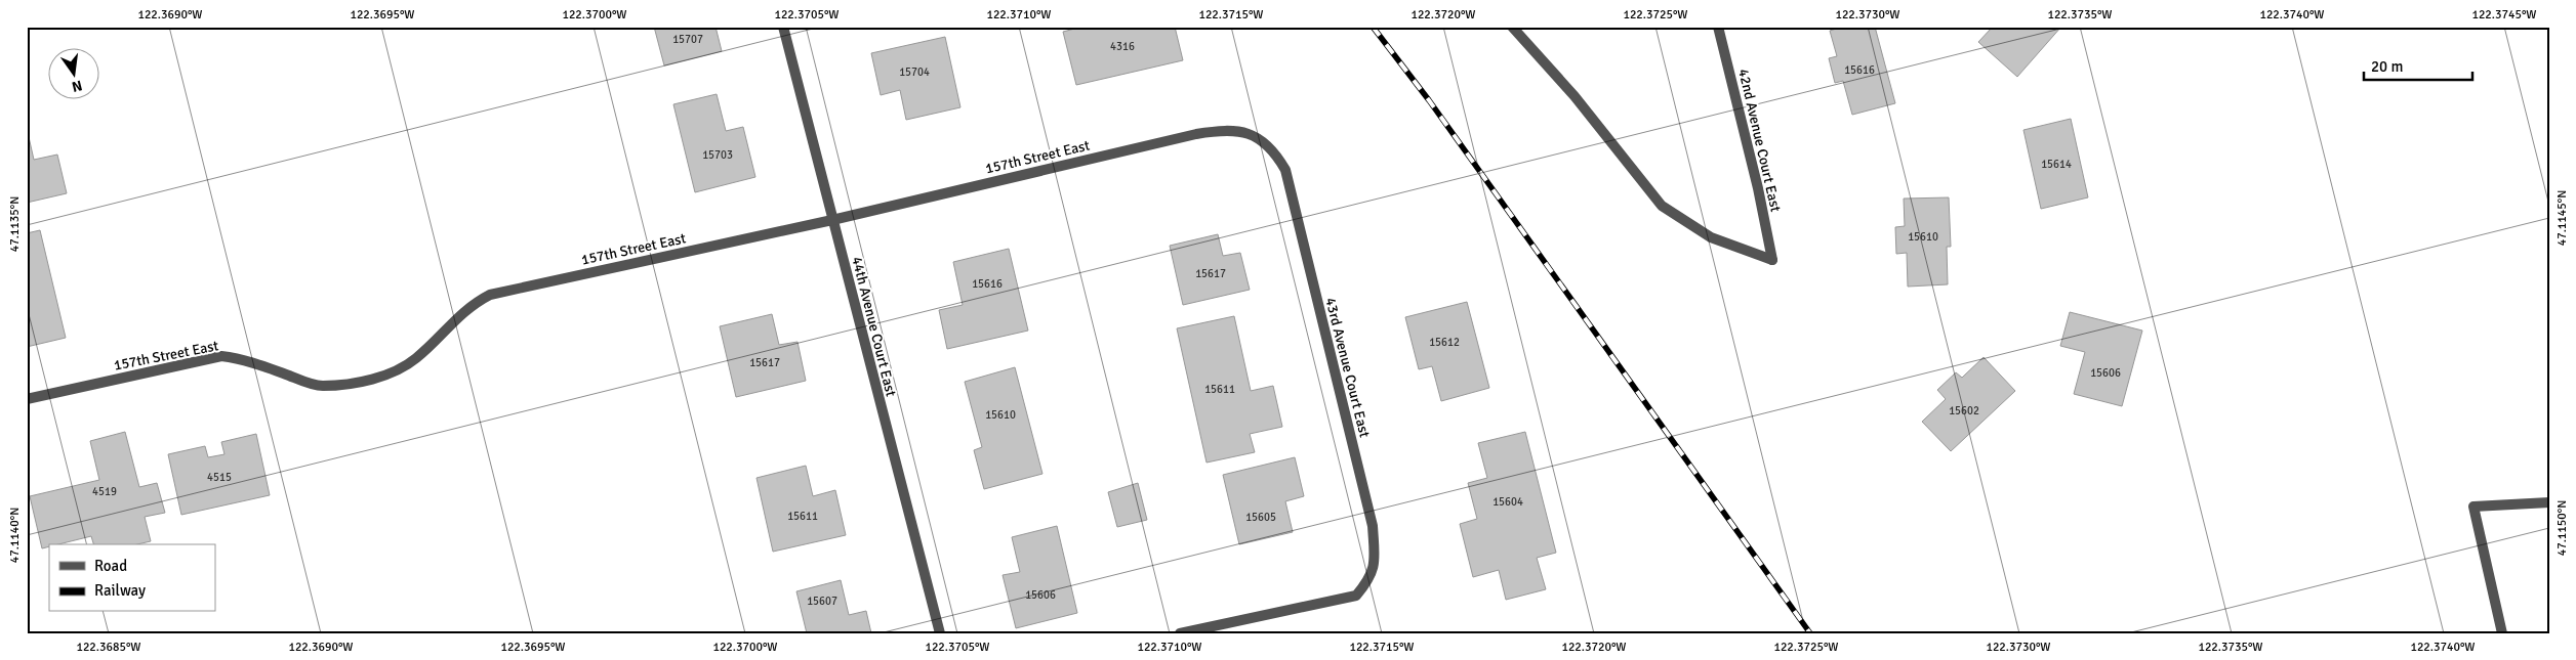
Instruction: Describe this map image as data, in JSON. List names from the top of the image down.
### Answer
{
  "streets": {
    "street": [
      "42nd Avenue Court East",
      "157th Street East",
      "44th Avenue Court East",
      "43rd Avenue Court East"
    ]
  },
  "crossings": [
    ["157th Street East", "44th Avenue Court East"],
    ["157th Street East", "43rd Avenue Court East"]
  ],
  "house_numbers": [
    "15707",
    "4316",
    "15616",
    "15704",
    "15703",
    "15614",
    "15610",
    "15617",
    "15616",
    "15612",
    "15617",
    "15606",
    "15611",
    "15602",
    "15610",
    "4515",
    "4519",
    "15604",
    "15611",
    "15605",
    "15606",
    "15607"
  ],
  "legend": ["Road", "Railway"],
  "scale_bar": "20 m",
  "north": "bottom",
  "coordinates": [
    "122.3690°W",
    "122.3695°W",
    "122.3700°W",
    "122.3705°W",
    "122.3710°W",
    "122.3715°W",
    "122.3720°W",
    "122.3725°W",
    "122.3730°W",
    "122.3735°W",
    "122.3740°W",
    "122.3745°W",
    "47.1145°N",
    "47.1135°N",
    "47.1150°N",
    "47.1140°N",
    "122.3685°W"
  ]
}
